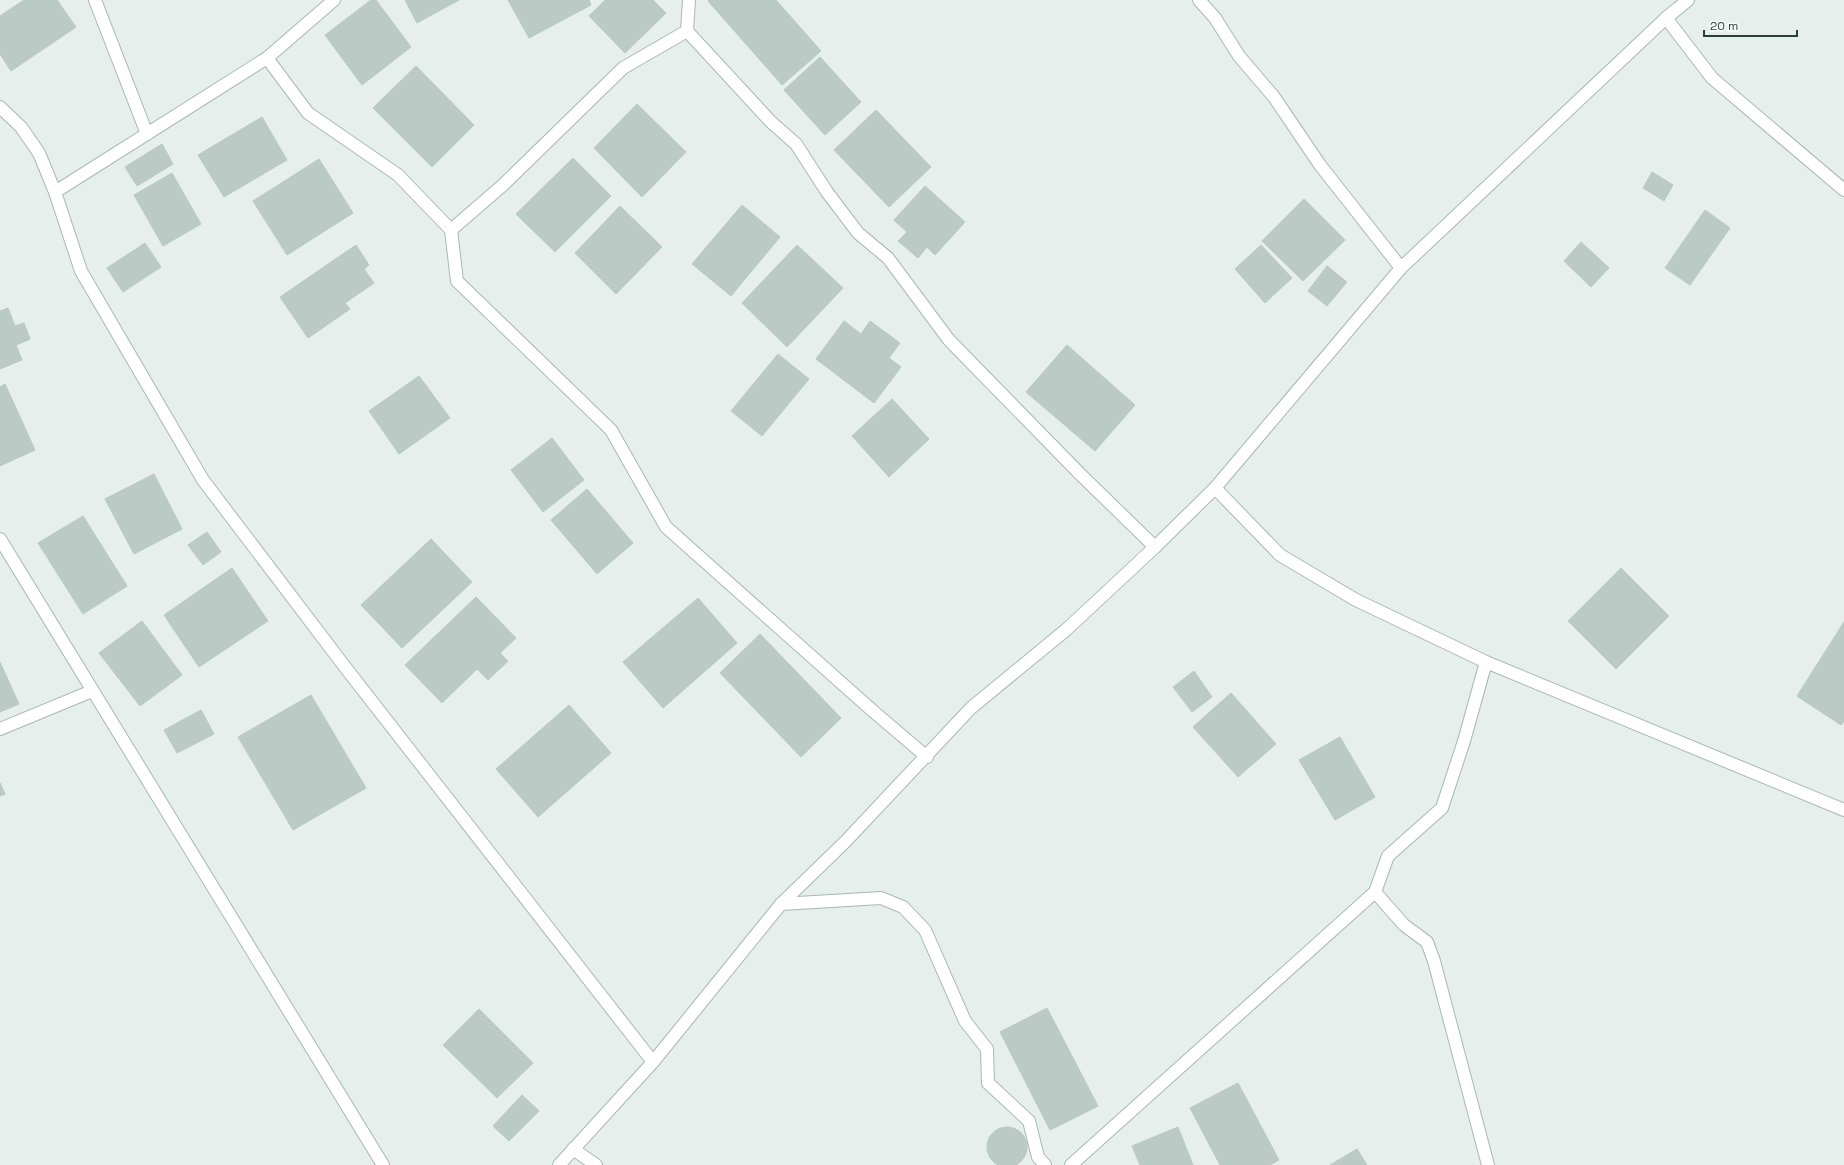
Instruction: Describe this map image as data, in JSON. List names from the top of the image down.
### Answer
{
  "scale_bar": "20 m"
}
